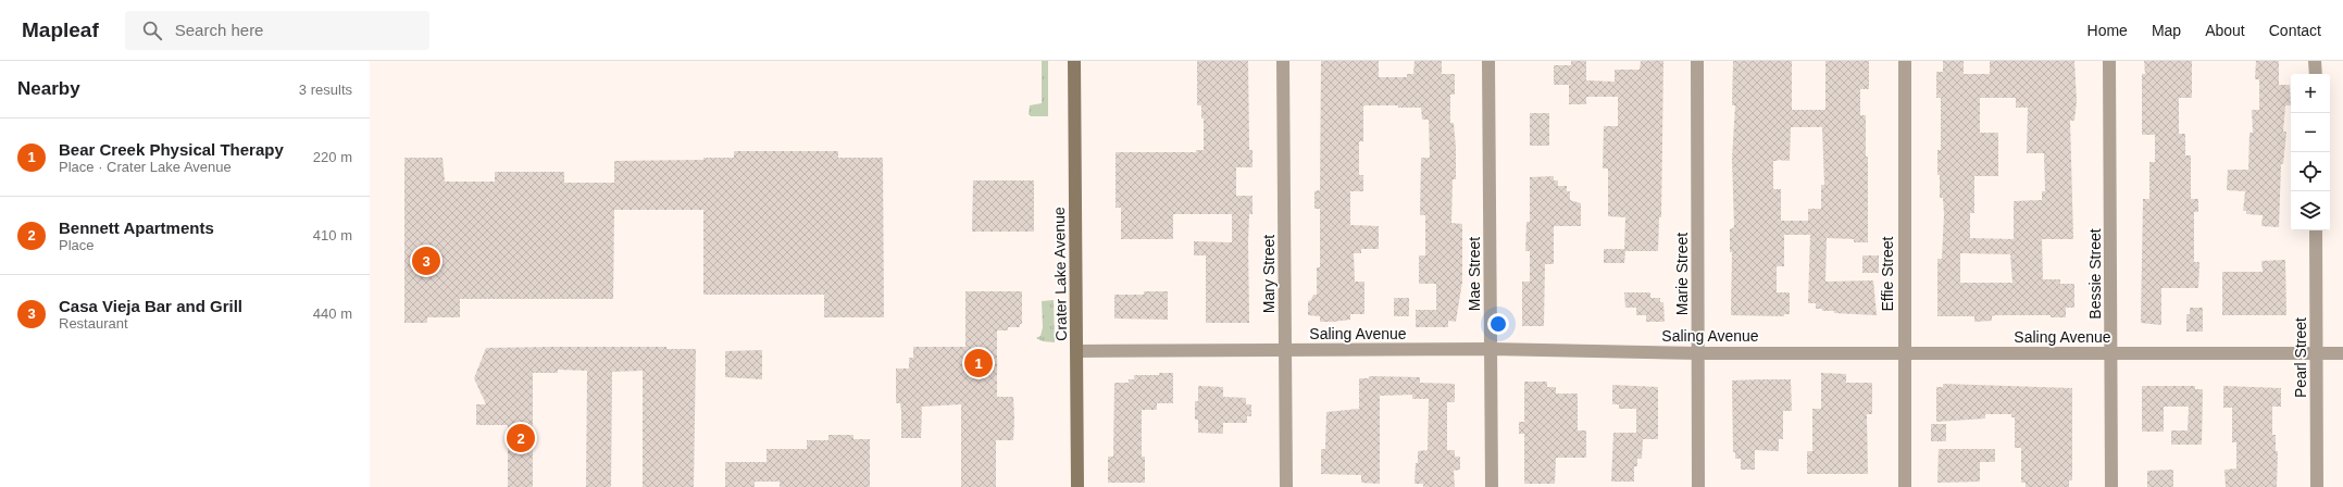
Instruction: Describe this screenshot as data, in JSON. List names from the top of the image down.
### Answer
{
  "streets": {
    "main road": ["Crater Lake Avenue"],
    "street": [
      "Mary Street",
      "Mae Street",
      "Marie Street",
      "Effie Street",
      "Bessie Street",
      "Saling Avenue",
      "Pearl Street"
    ]
  },
  "crossings": [
    ["Crater Lake Avenue", "Saling Avenue"],
    ["Mary Street", "Saling Avenue"],
    ["Mae Street", "Saling Avenue"],
    ["Marie Street", "Saling Avenue"],
    ["Effie Street", "Saling Avenue"],
    ["Bessie Street", "Saling Avenue"],
    ["Saling Avenue", "Pearl Street"]
  ],
  "page": {
    "header": "Mapleaf",
    "search": "Search here",
    "nav": [
      "Home",
      "Map",
      "About",
      "Contact"
    ],
    "heading": ["Nearby", "3 results"],
    "map_buttons": ["+", "−"],
    "list": [
      {
        "mark": "1",
        "name": "Bear Creek Physical Therapy",
        "note": "Place · Crater Lake Avenue",
        "value": "220 m"
      },
      {
        "mark": "2",
        "name": "Bennett Apartments",
        "note": "Place",
        "value": "410 m"
      },
      {
        "mark": "3",
        "name": "Casa Vieja Bar and Grill",
        "note": "Restaurant",
        "value": "440 m"
      }
    ],
    "pins": ["3", "1", "2"]
  }
}
